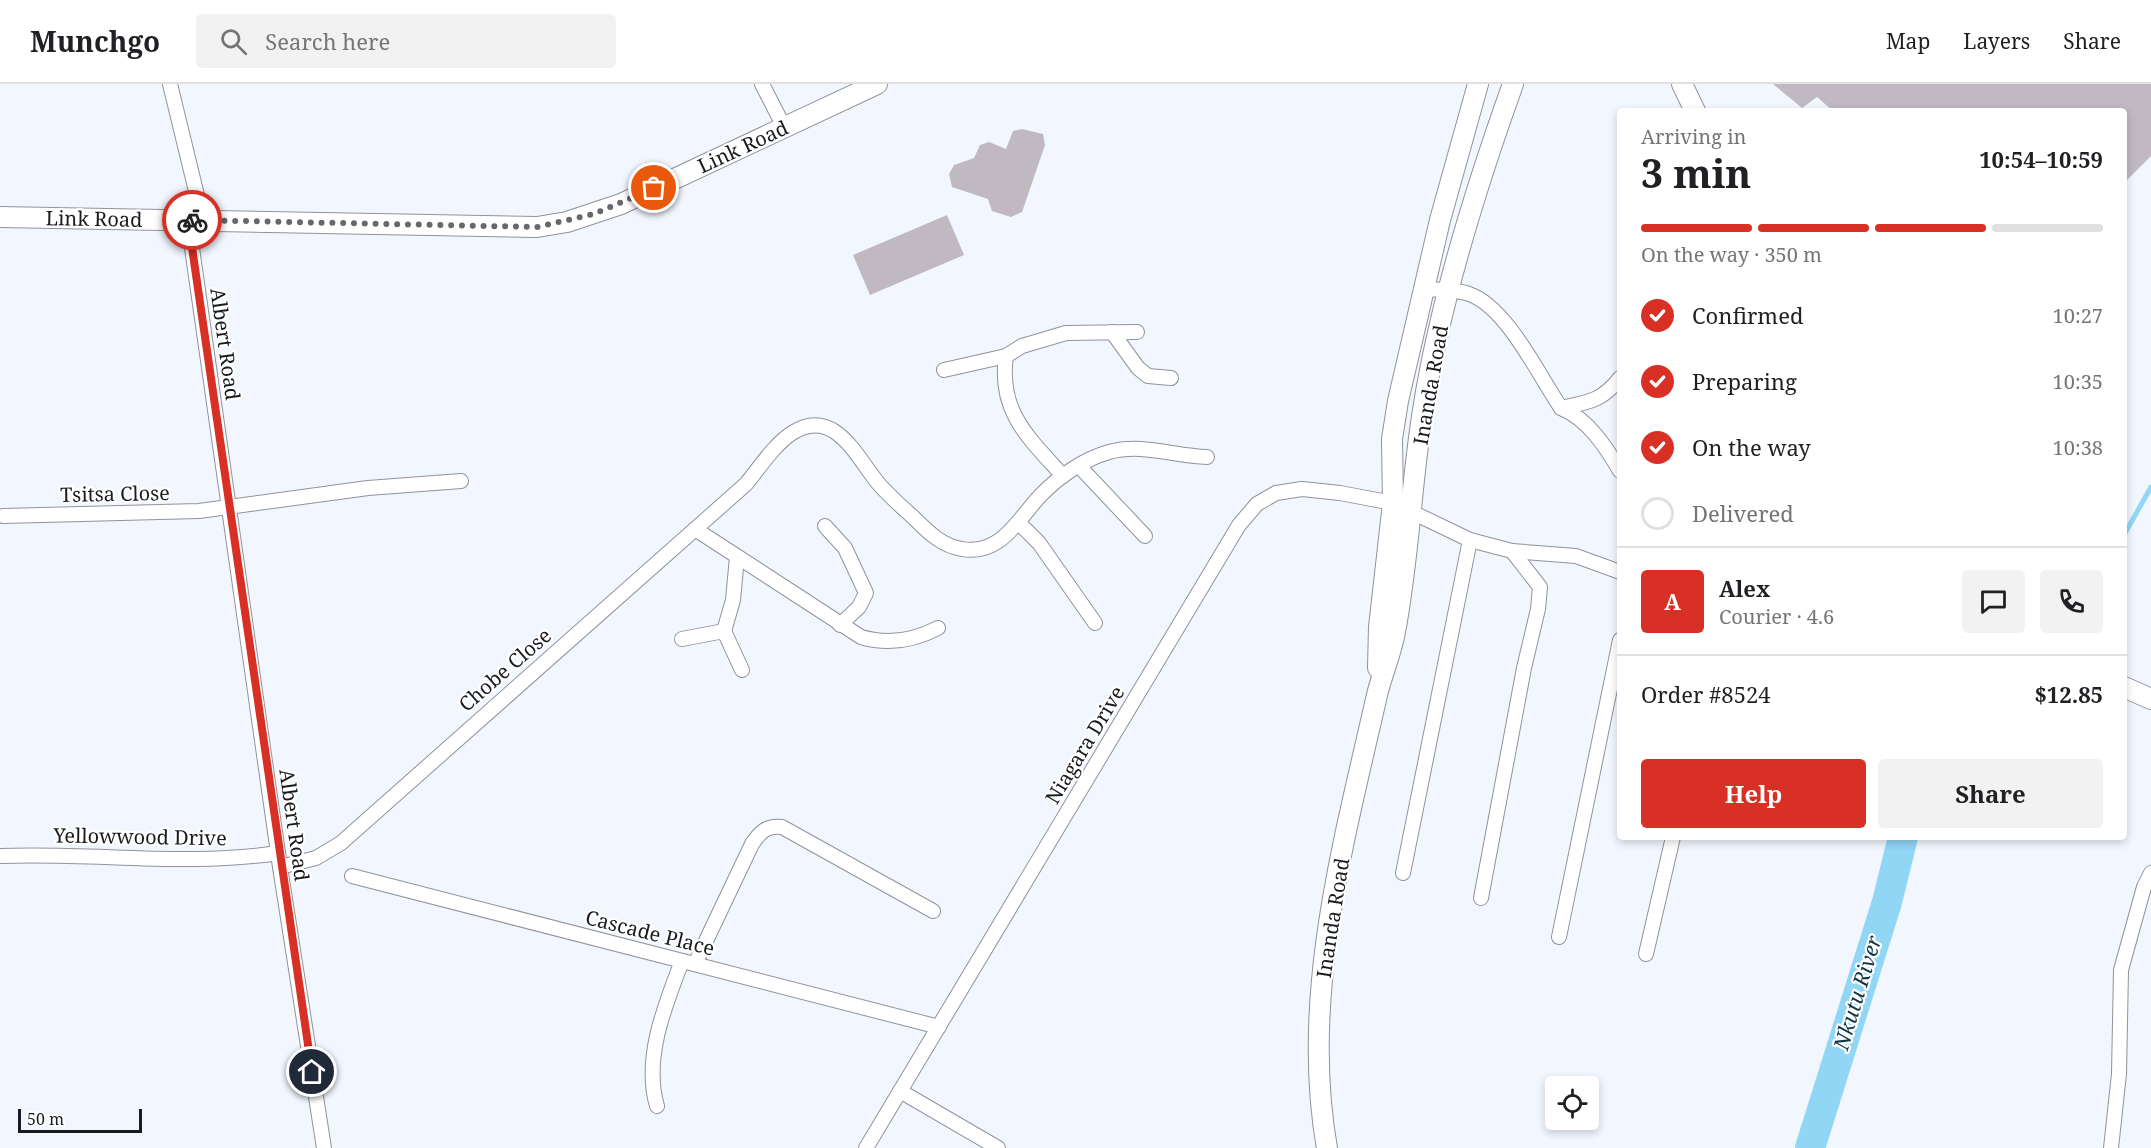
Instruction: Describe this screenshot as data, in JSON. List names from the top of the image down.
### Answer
{
  "streets": {
    "street": [
      "Link Road",
      "Albert Road",
      "Inanda Road",
      "Tsitsa Close",
      "Chobe Close",
      "Niagara Drive",
      "Yellowwood Drive",
      "Cascade Place"
    ]
  },
  "crossings": [
    ["Link Road", "Albert Road"],
    ["Albert Road", "Tsitsa Close"],
    ["Albert Road", "Chobe Close"],
    ["Albert Road", "Yellowwood Drive"],
    ["Inanda Road", "Niagara Drive"],
    ["Chobe Close", "Yellowwood Drive"],
    ["Niagara Drive", "Cascade Place"]
  ],
  "water": ["Nkutu River"],
  "scale_bar": "50 m",
  "page": {
    "header": "Munchgo",
    "search": "Search here",
    "nav": ["Map", "Layers", "Share"],
    "heading": ["3 min", "Arriving in", "10:54–10:59"],
    "panel": [
      "Alex",
      "Courier · 4.6",
      "Order #8524",
      "$12.85"
    ],
    "bar": "On the way · 350 m",
    "list": [
      ["Confirmed", "10:27"],
      ["Preparing", "10:35"],
      ["On the way", "10:38"],
      "Delivered"
    ],
    "round": "A",
    "buttons": ["Help", "Share"],
    "scale": "50 m"
  }
}
